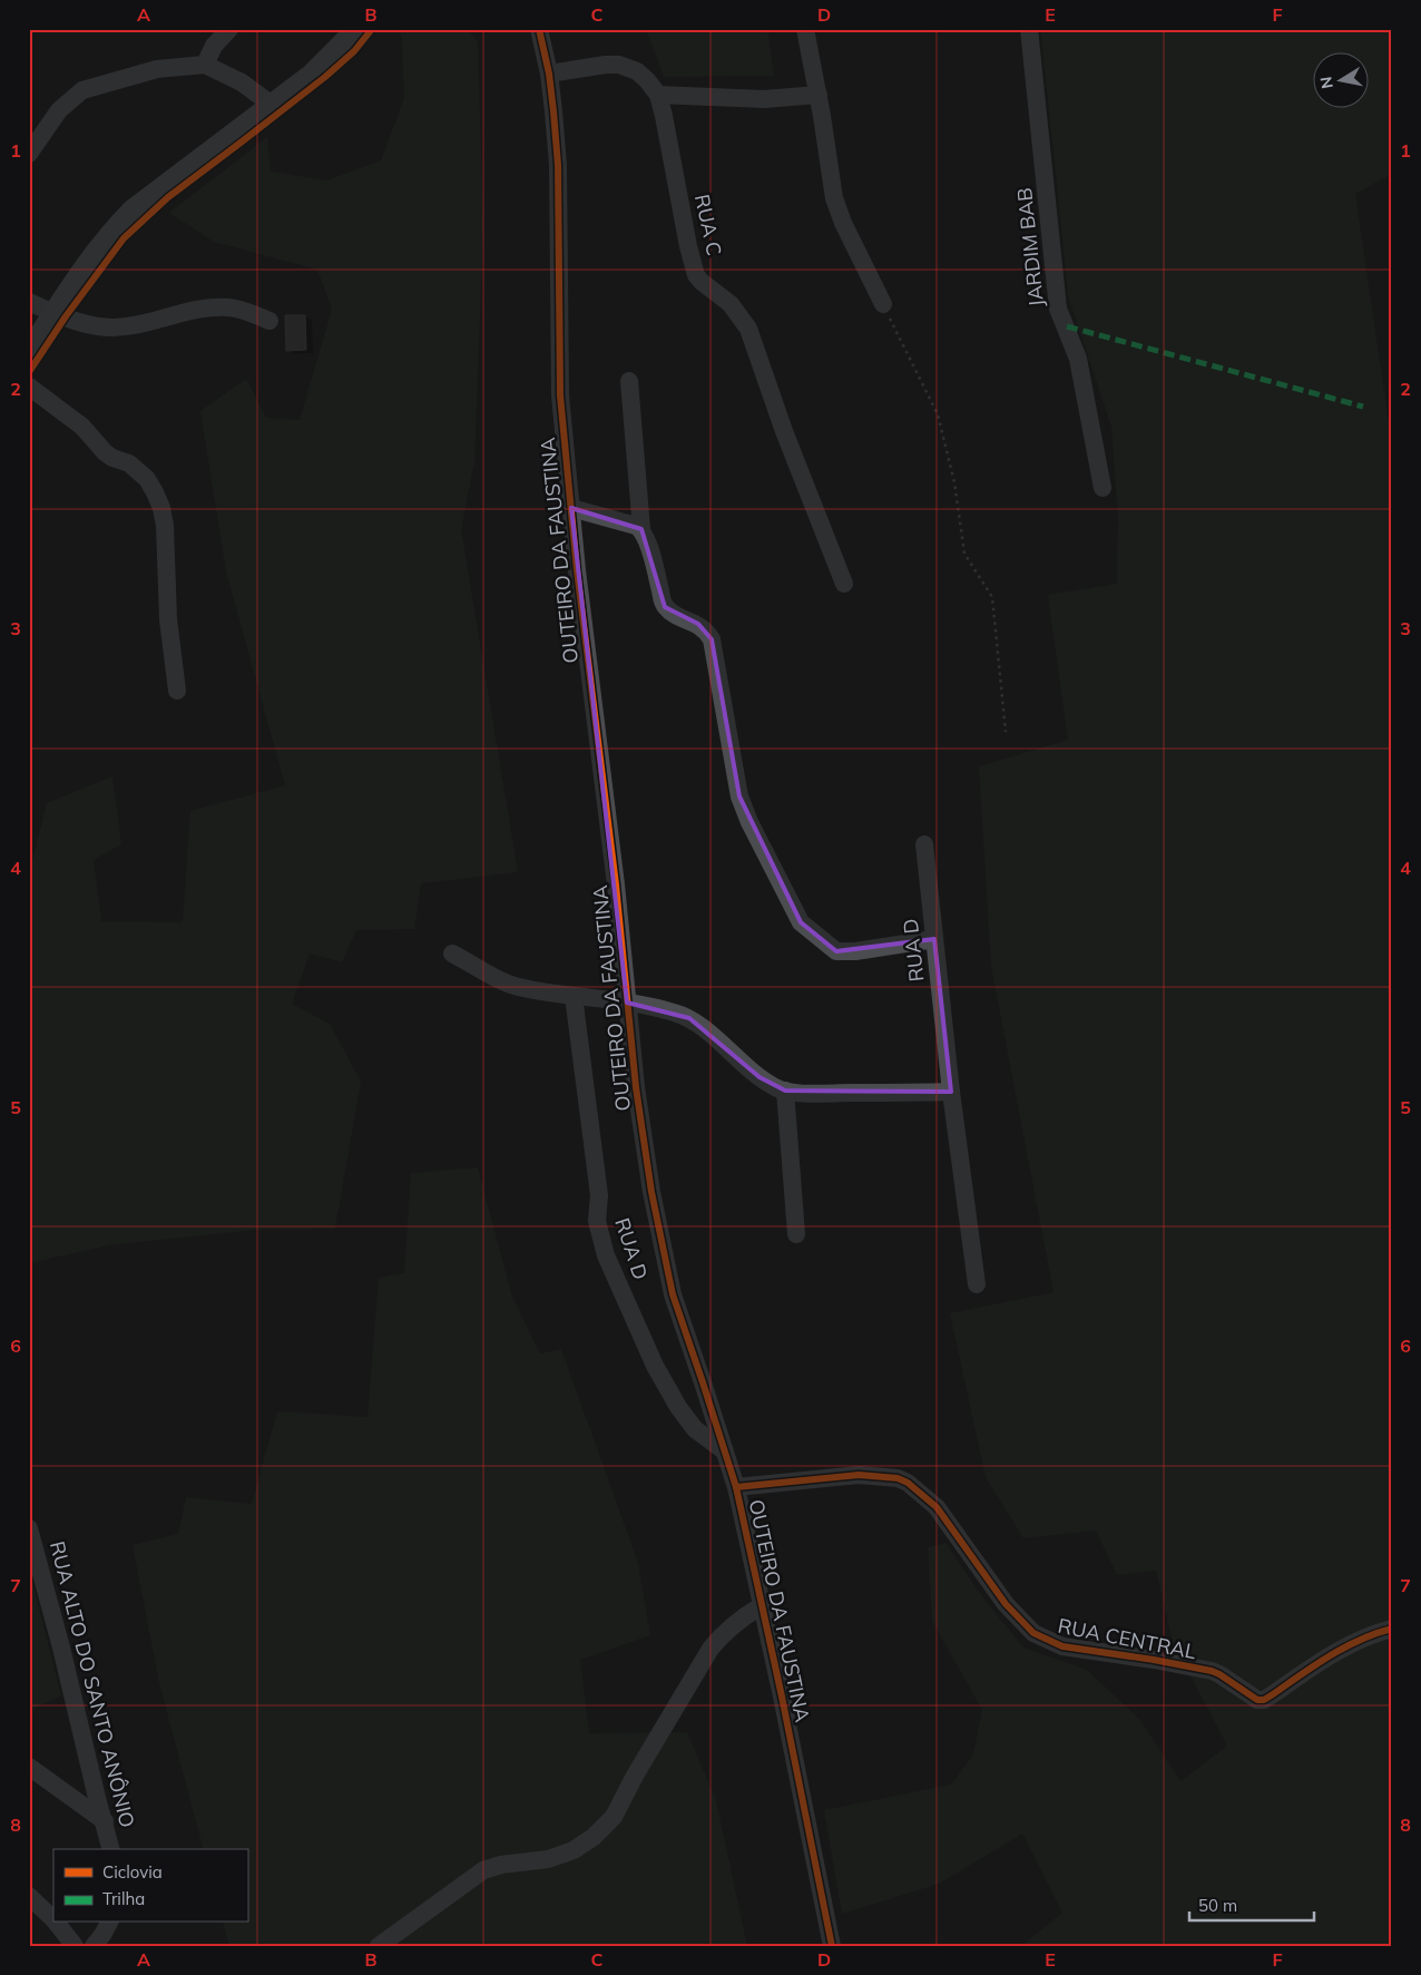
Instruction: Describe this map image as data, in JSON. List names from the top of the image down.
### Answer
{
  "streets": {
    "street": [
      "RUA C",
      "JARDIM BAB",
      "OUTEIRO DA FAUSTINA",
      "RUA D",
      "RUA CENTRAL",
      "RUA ALTO DO SANTO ANÔNIO"
    ]
  },
  "crossings": [
    ["RUA C", "OUTEIRO DA FAUSTINA"],
    ["OUTEIRO DA FAUSTINA", "RUA D"],
    ["OUTEIRO DA FAUSTINA", "RUA CENTRAL"]
  ],
  "legend": ["Ciclovia", "Trilha"],
  "scale_bar": "50 m",
  "north": "left",
  "grid": {
    "columns": [
      "A",
      "B",
      "C",
      "D",
      "E",
      "F"
    ],
    "rows": [
      "1",
      "2",
      "3",
      "4",
      "5",
      "6",
      "7",
      "8"
    ]
  }
}
